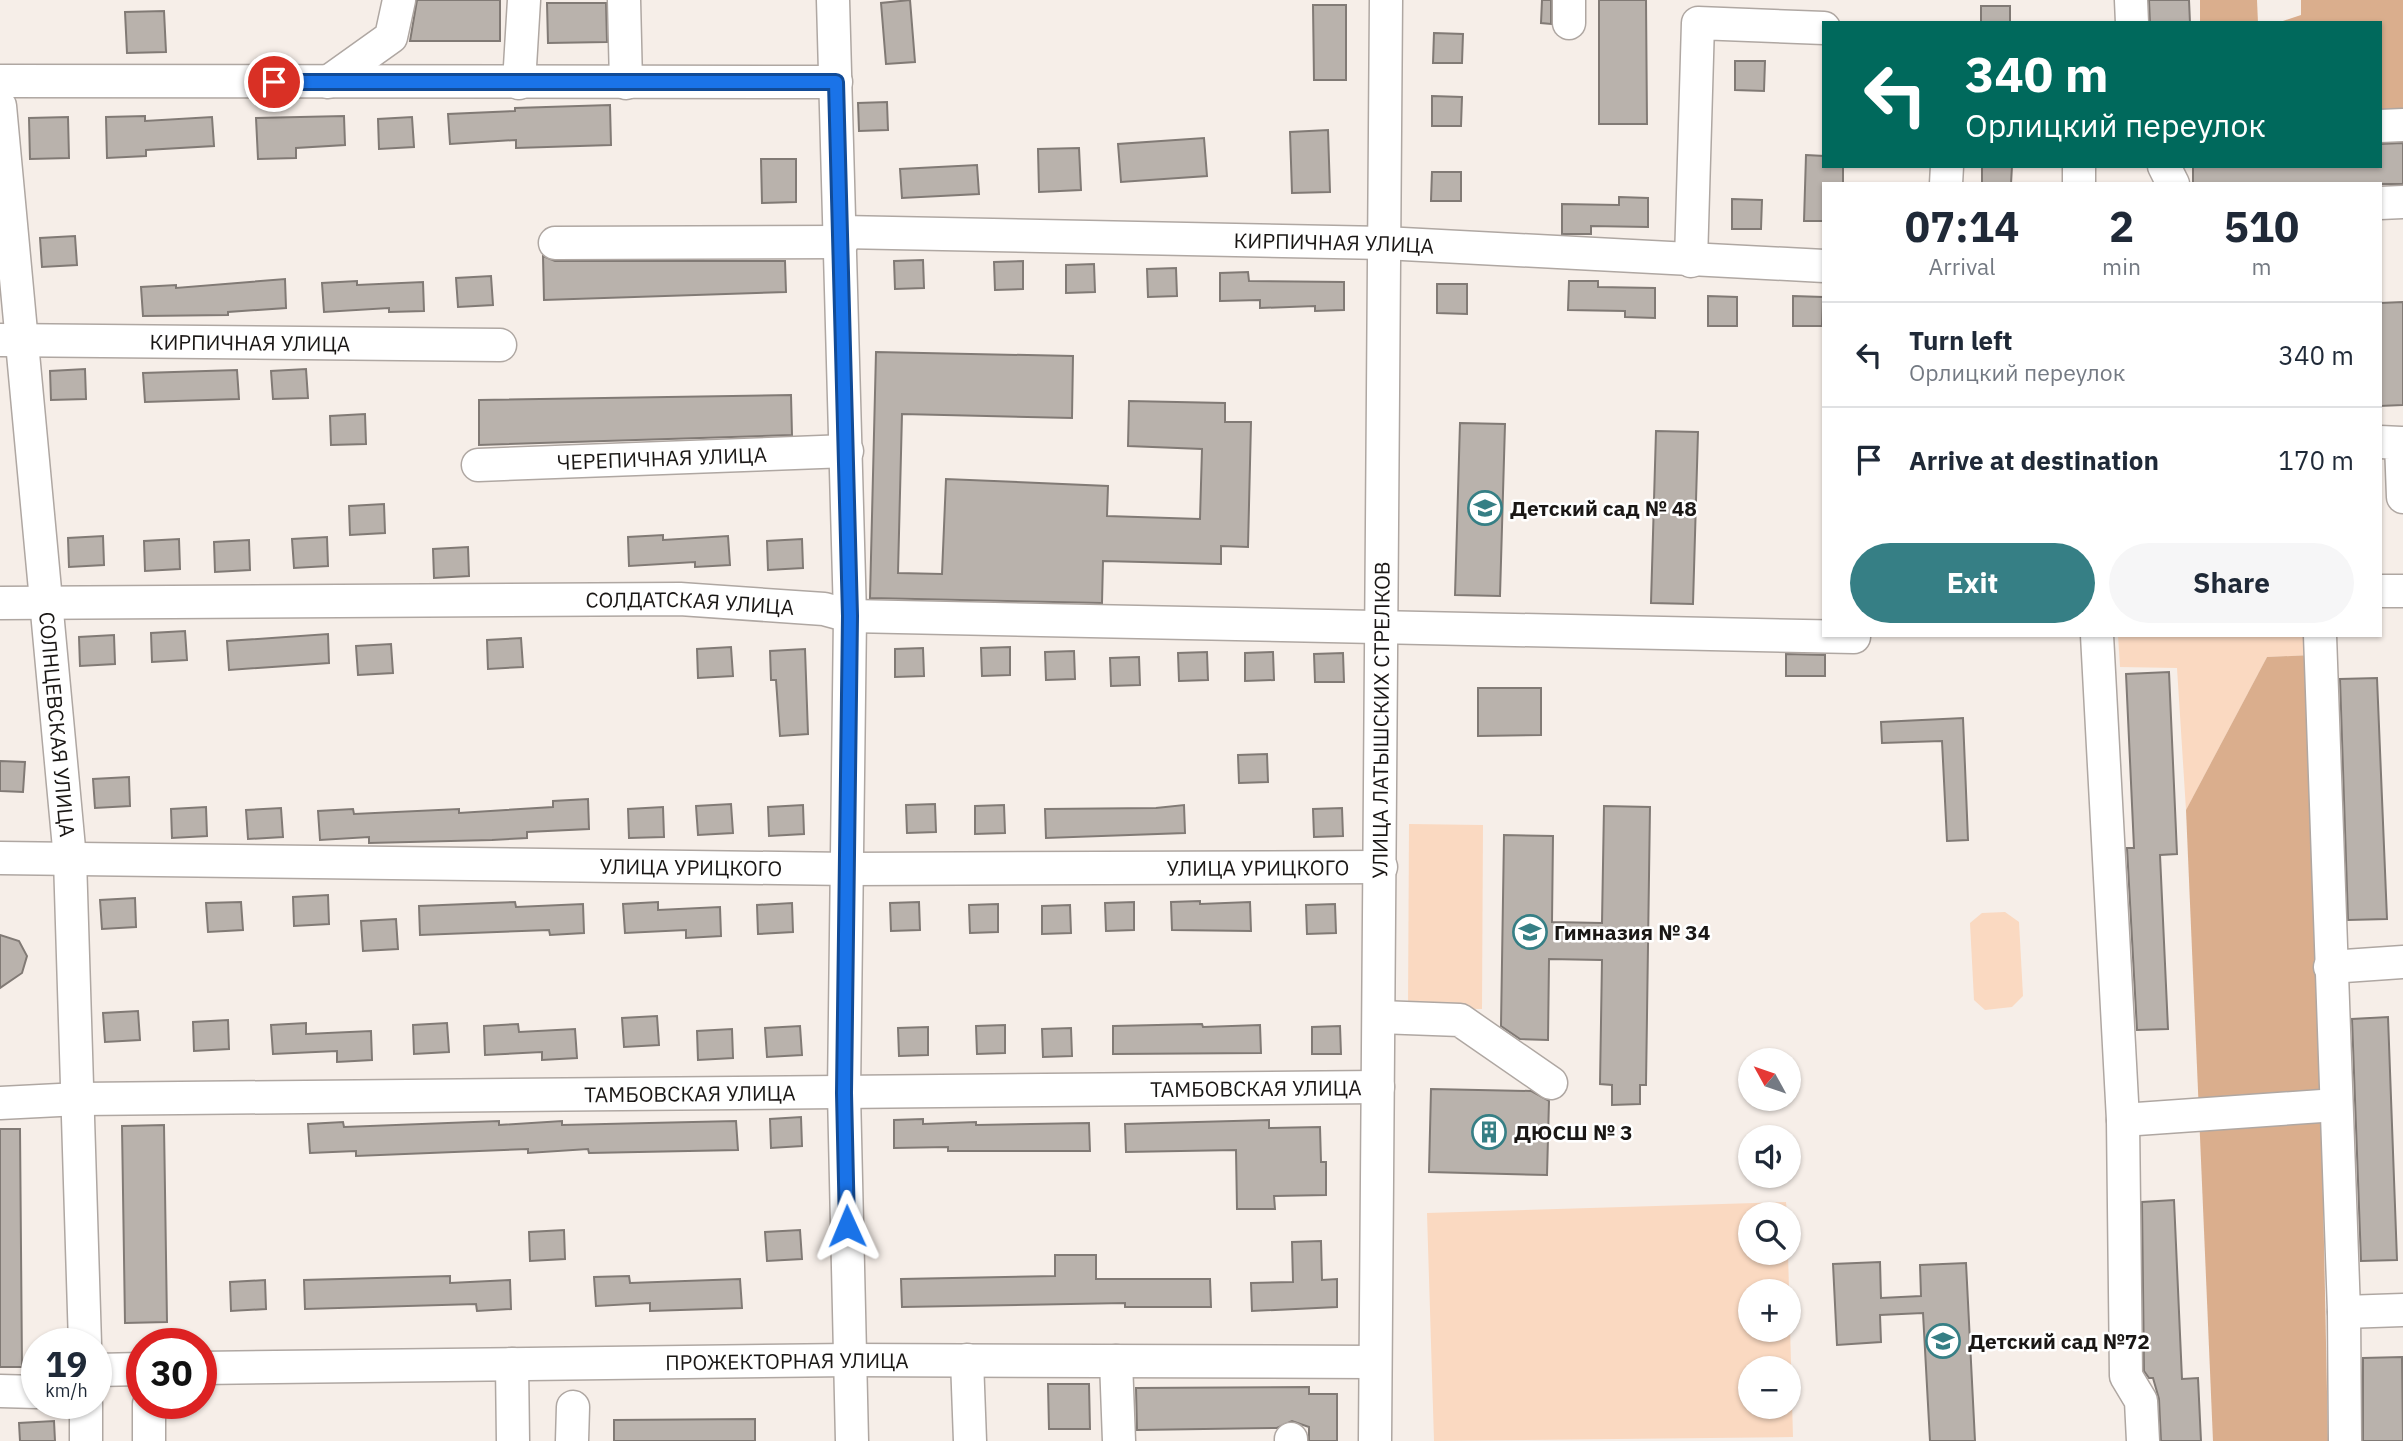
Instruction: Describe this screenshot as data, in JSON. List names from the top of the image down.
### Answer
{
  "streets": {
    "street": [
      "КИРПИЧНАЯ УЛИЦА",
      "ЧЕРЕПИЧНАЯ УЛИЦА",
      "СОЛДАТСКАЯ УЛИЦА",
      "УЛИЦА ЛАТЫШСКИХ СТРЕЛКОВ",
      "СОЛНЦЕВСКАЯ УЛИЦА",
      "УЛИЦА УРИЦКОГО",
      "ТАМБОВСКАЯ УЛИЦА",
      "ПРОЖЕКТОРНАЯ УЛИЦА"
    ]
  },
  "crossings": [
    ["КИРПИЧНАЯ УЛИЦА", "УЛИЦА ЛАТЫШСКИХ СТРЕЛКОВ"],
    ["КИРПИЧНАЯ УЛИЦА", "СОЛНЦЕВСКАЯ УЛИЦА"],
    ["СОЛДАТСКАЯ УЛИЦА", "УЛИЦА ЛАТЫШСКИХ СТРЕЛКОВ"],
    ["СОЛДАТСКАЯ УЛИЦА", "СОЛНЦЕВСКАЯ УЛИЦА"],
    ["УЛИЦА ЛАТЫШСКИХ СТРЕЛКОВ", "УЛИЦА УРИЦКОГО"],
    ["УЛИЦА ЛАТЫШСКИХ СТРЕЛКОВ", "ТАМБОВСКАЯ УЛИЦА"],
    ["УЛИЦА ЛАТЫШСКИХ СТРЕЛКОВ", "ПРОЖЕКТОРНАЯ УЛИЦА"],
    ["СОЛНЦЕВСКАЯ УЛИЦА", "УЛИЦА УРИЦКОГО"],
    ["СОЛНЦЕВСКАЯ УЛИЦА", "ТАМБОВСКАЯ УЛИЦА"]
  ],
  "places": {
    "school or university": ["Детский сад № 48", "Гимназия № 34", "Детский сад №72"],
    "building": ["ДЮСШ № 3"]
  },
  "north": "top left",
  "page": {
    "turn": ["340 m", "Орлицкий переулок"],
    "eta": [
      "07:14",
      "Arrival",
      "2",
      "min",
      "510",
      "m"
    ],
    "list": [
      {
        "name": "Turn left",
        "note": "Орлицкий переулок",
        "value": "340 m"
      },
      {
        "name": "Arrive at destination",
        "value": "170 m"
      }
    ],
    "buttons": ["Exit", "Share"],
    "map_buttons": ["+", "−"],
    "speed": "19 km/h",
    "limit": "30"
  }
}
